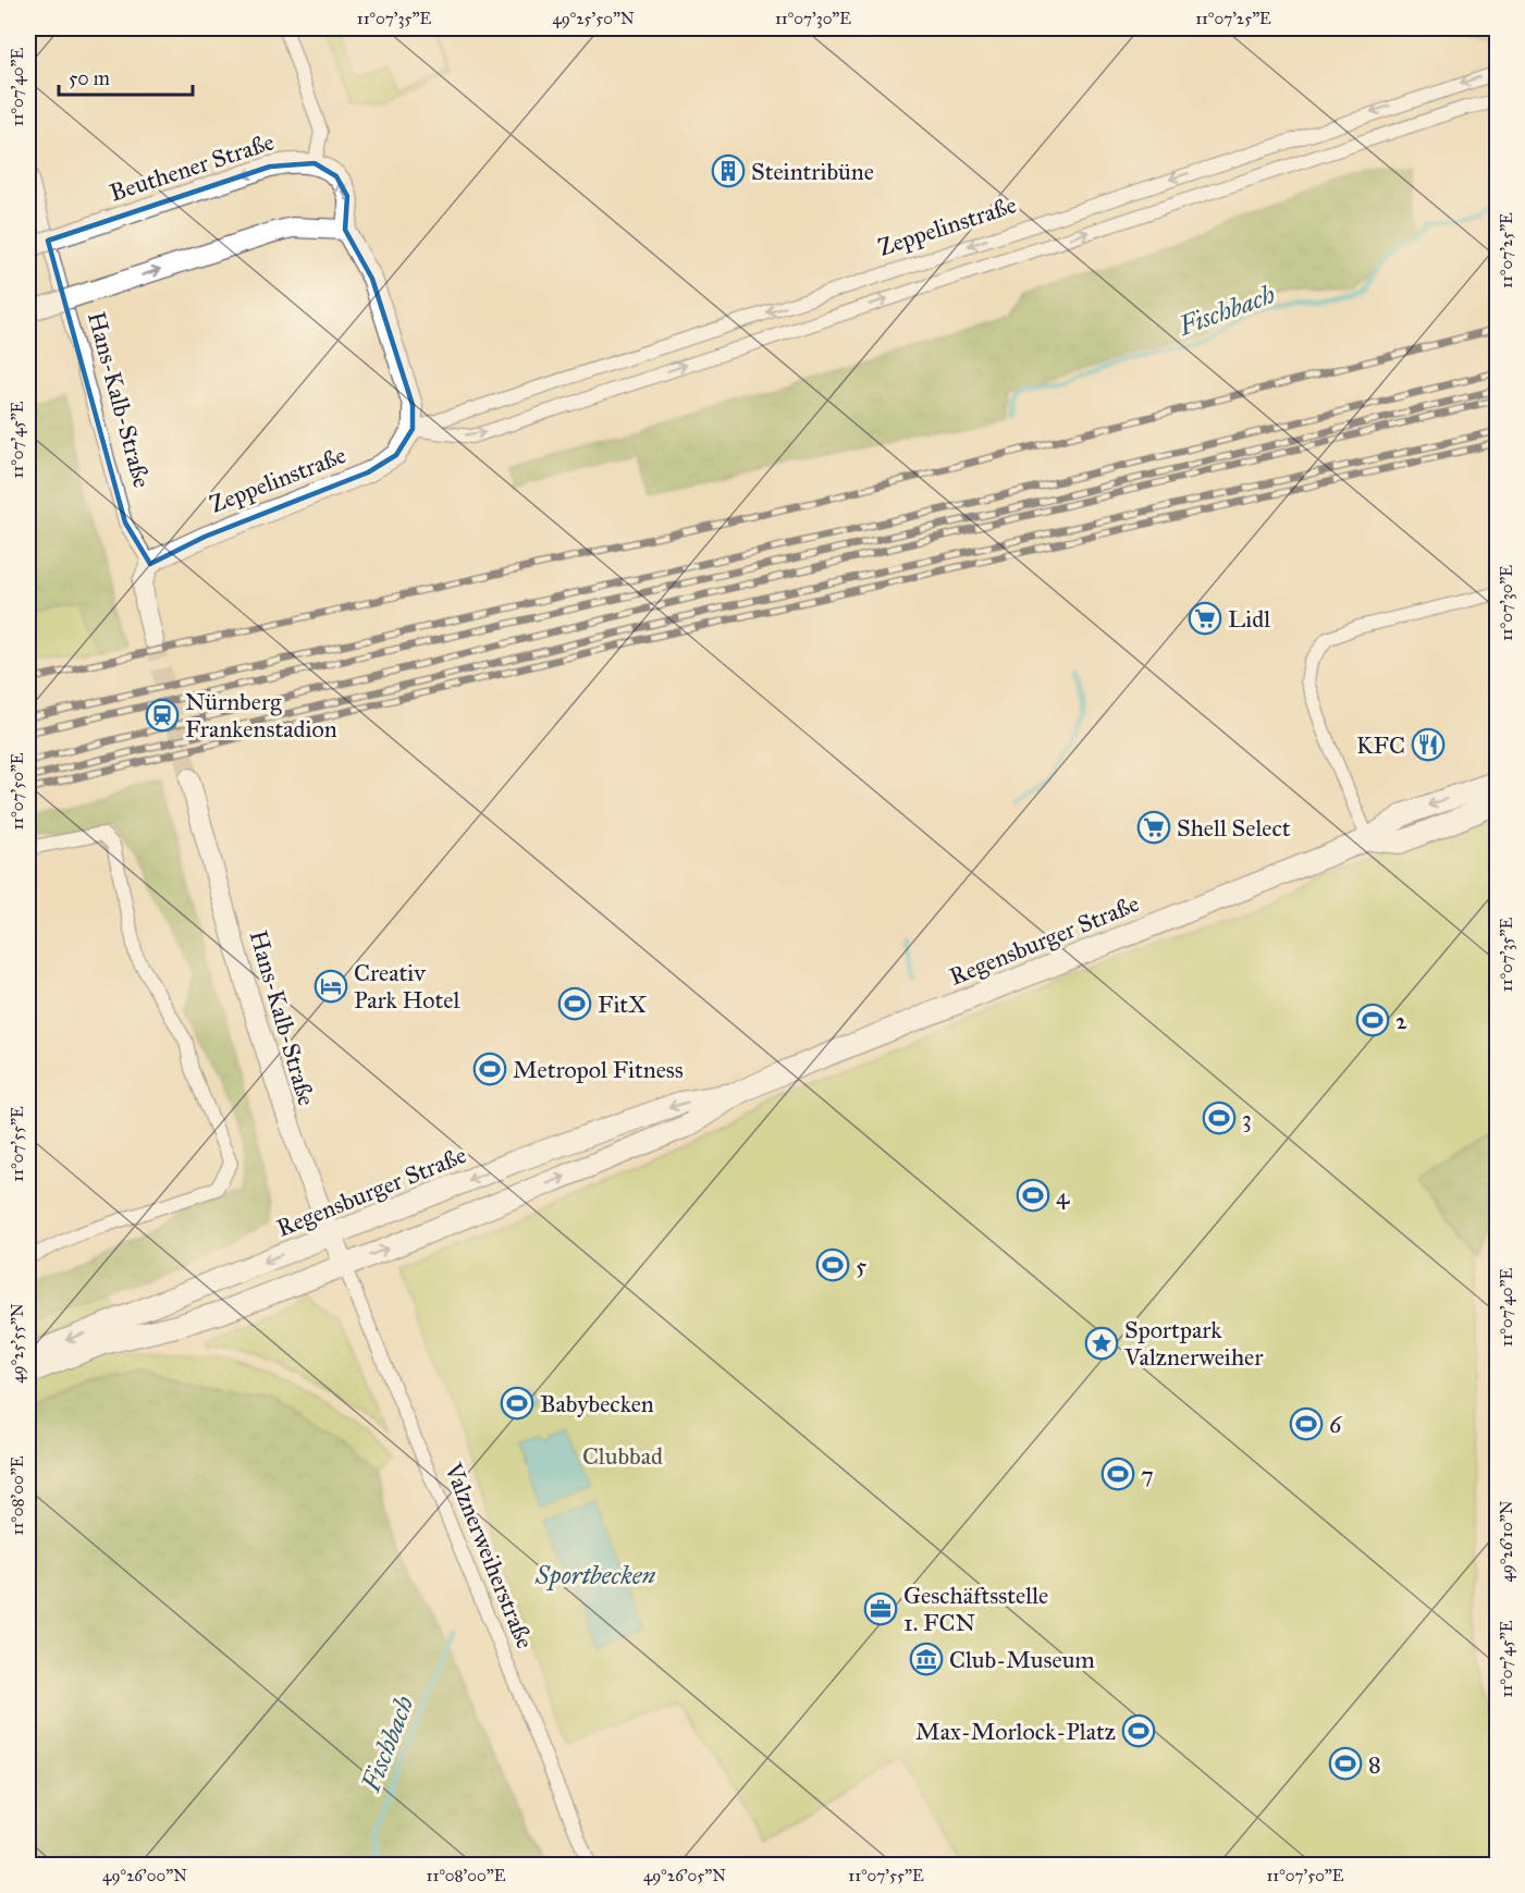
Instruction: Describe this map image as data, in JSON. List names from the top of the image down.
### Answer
{
  "streets": {
    "main road": [
      "Beuthener Straße",
      "Zeppelinstraße",
      "Hans-Kalb-Straße",
      "Regensburger Straße"
    ],
    "street": ["Valznerweiherstraße"]
  },
  "crossings": [
    ["Zeppelinstraße", "Hans-Kalb-Straße"],
    ["Hans-Kalb-Straße", "Regensburger Straße"],
    ["Hans-Kalb-Straße", "Valznerweiherstraße"],
    ["Regensburger Straße", "Valznerweiherstraße"]
  ],
  "water": ["Fischbach", "Sportbecken"],
  "parks": ["Clubbad"],
  "places": {
    "building": ["Steintribüne"],
    "supermarket": ["Lidl", "Shell Select"],
    "station": ["Nürnberg Frankenstadion"],
    "restaurant": ["KFC"],
    "hotel": ["Creativ Park Hotel"],
    "sports": [
      "FitX",
      "2",
      "Metropol Fitness",
      "3",
      "4",
      "5",
      "Babybecken",
      "6",
      "7",
      "Max-Morlock-Platz",
      "8"
    ],
    "place": ["Sportpark Valznerweiher"],
    "office": ["Geschäftsstelle 1. FCN"],
    "museum": ["Club-Museum"]
  },
  "scale_bar": "50 m",
  "coordinates": [
    "11°07'35\"E",
    "49°25'50\"N",
    "11°07'30\"E",
    "11°07'25\"E",
    "11°07'40\"E",
    "11°07'45\"E",
    "11°07'50\"E",
    "11°07'55\"E",
    "49°25'55\"N",
    "11°08'00\"E",
    "49°26'10\"N",
    "49°26'00\"N",
    "49°26'05\"N"
  ]
}
